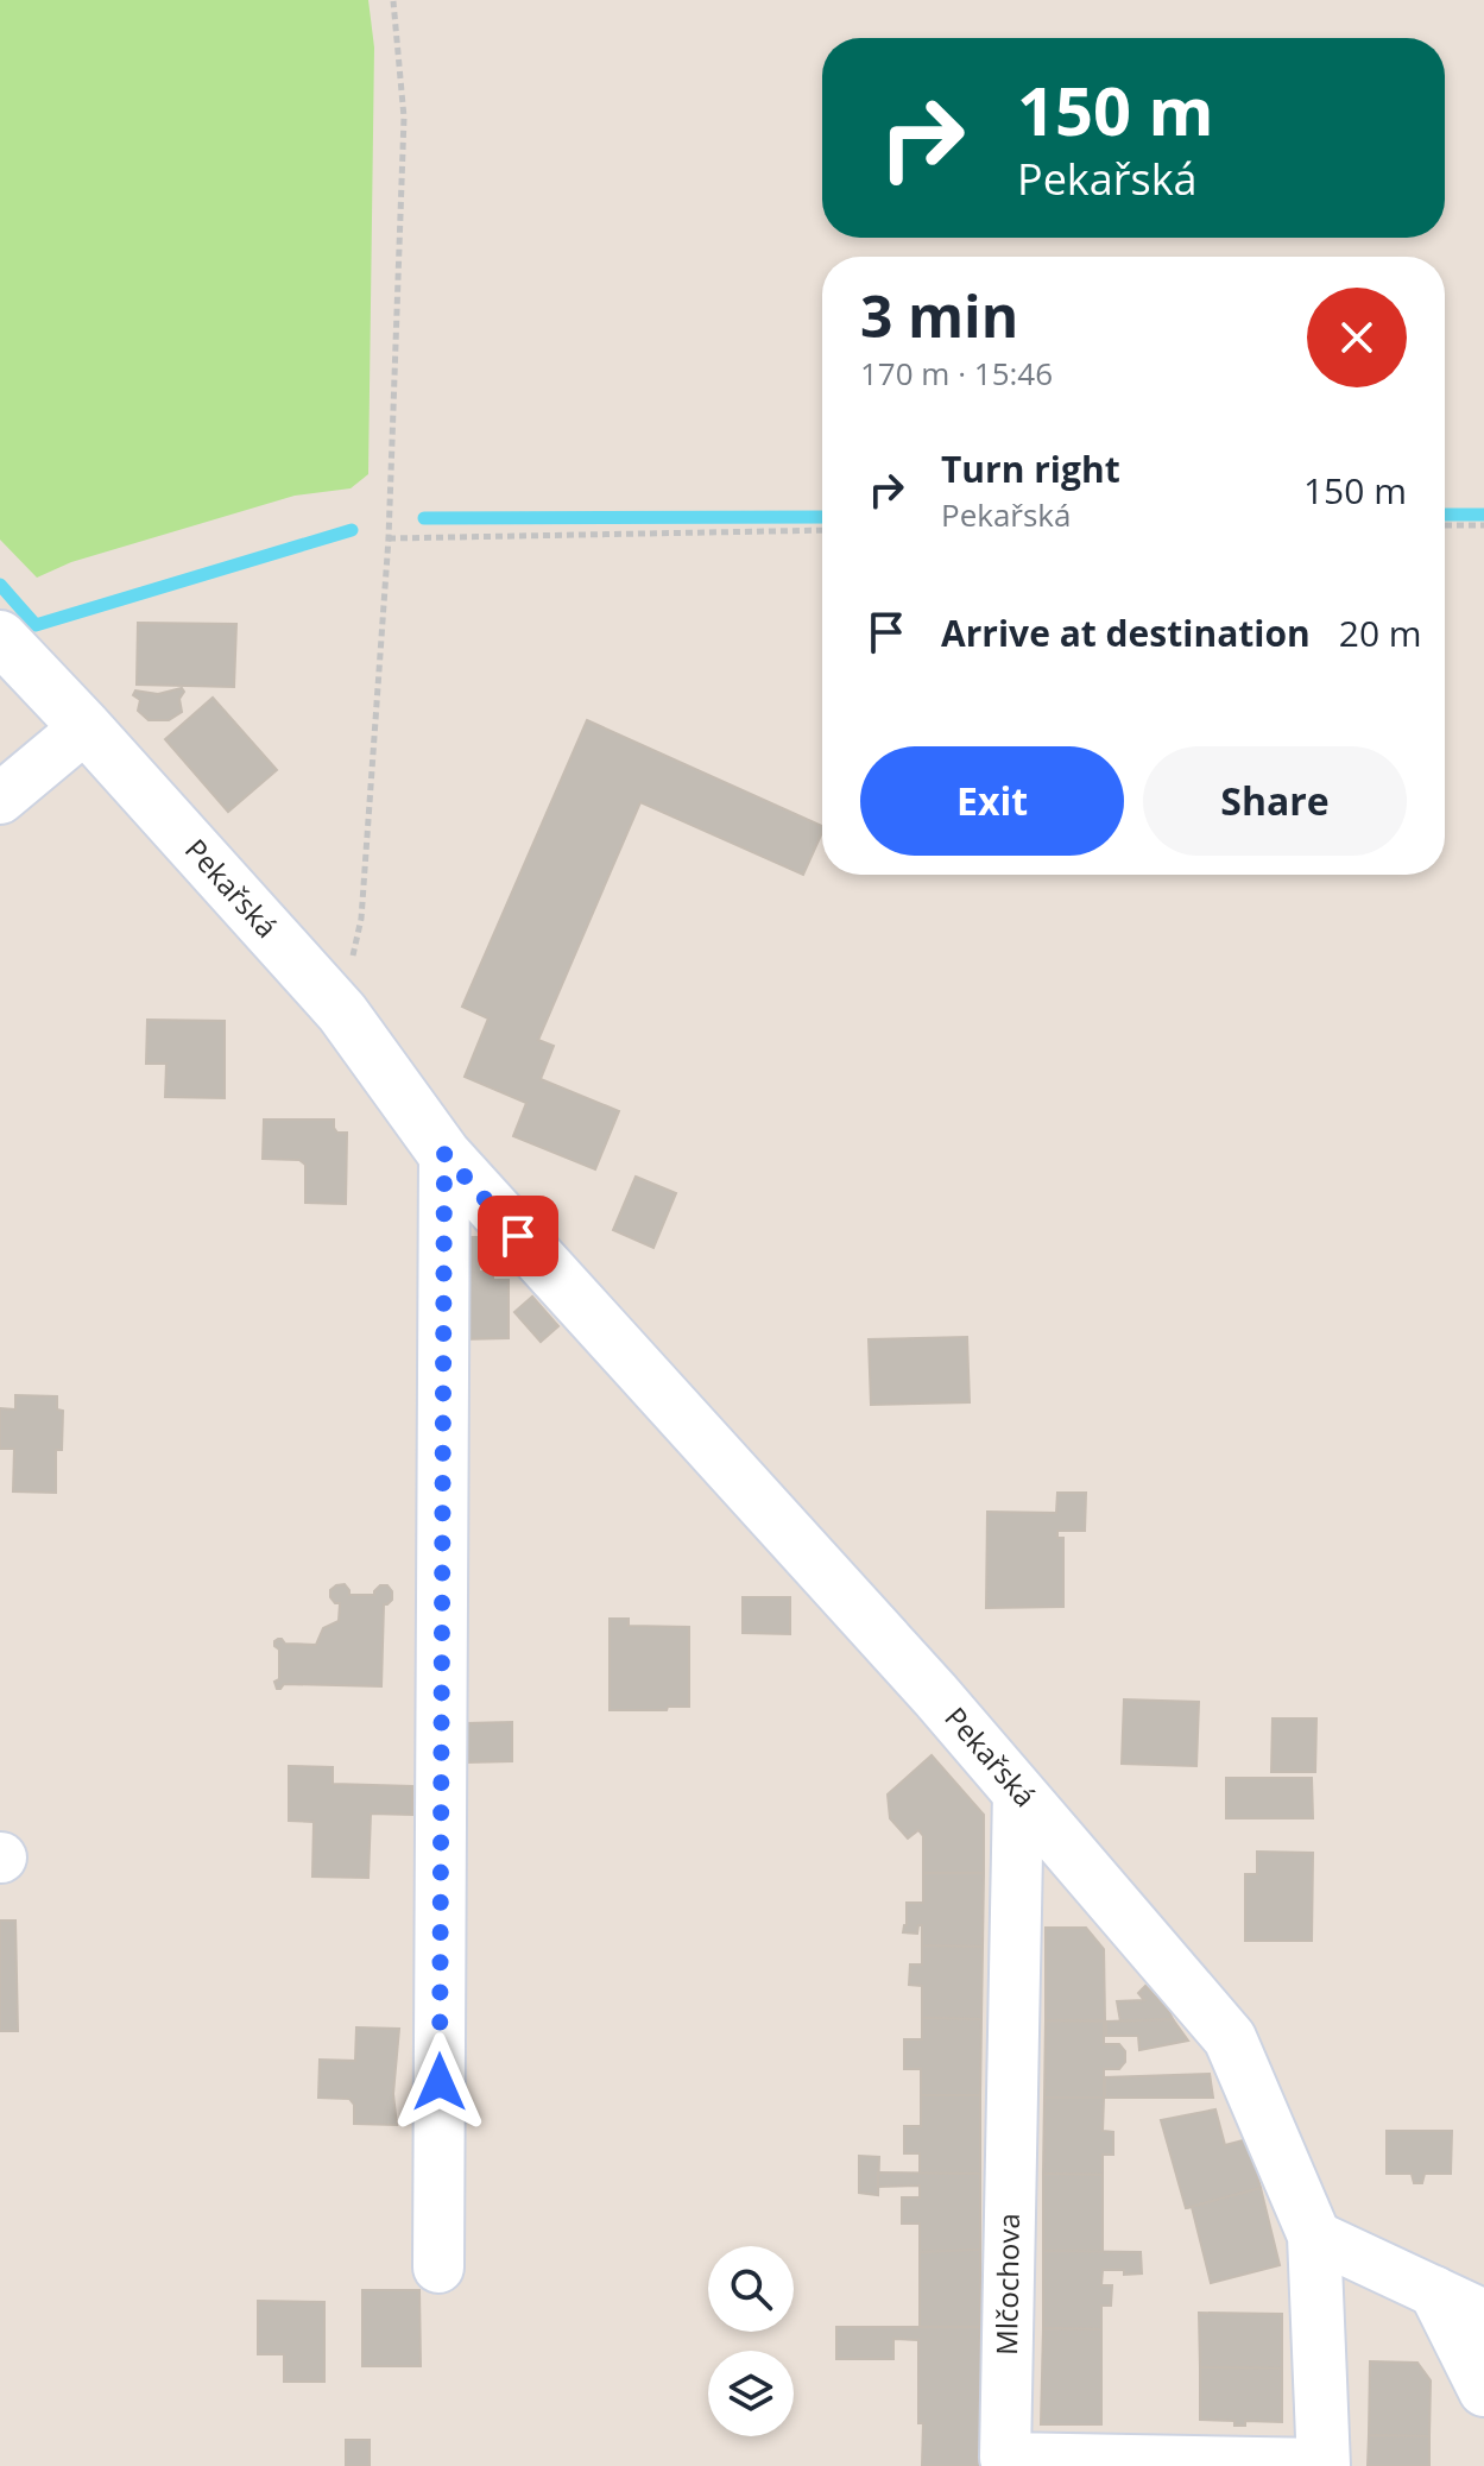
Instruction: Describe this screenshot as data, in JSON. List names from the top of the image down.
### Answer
{
  "streets": {
    "street": ["Pekařská", "Mlčochova"]
  },
  "crossings": [
    ["Pekařská", "Mlčochova"]
  ],
  "page": {
    "turn": ["150 m", "Pekařská"],
    "heading": ["3 min", "170 m · 15:46"],
    "list": [
      {
        "name": "Turn right",
        "note": "Pekařská",
        "value": "150 m"
      },
      {
        "name": "Arrive at destination",
        "value": "20 m"
      }
    ],
    "buttons": ["Exit", "Share"]
  }
}
